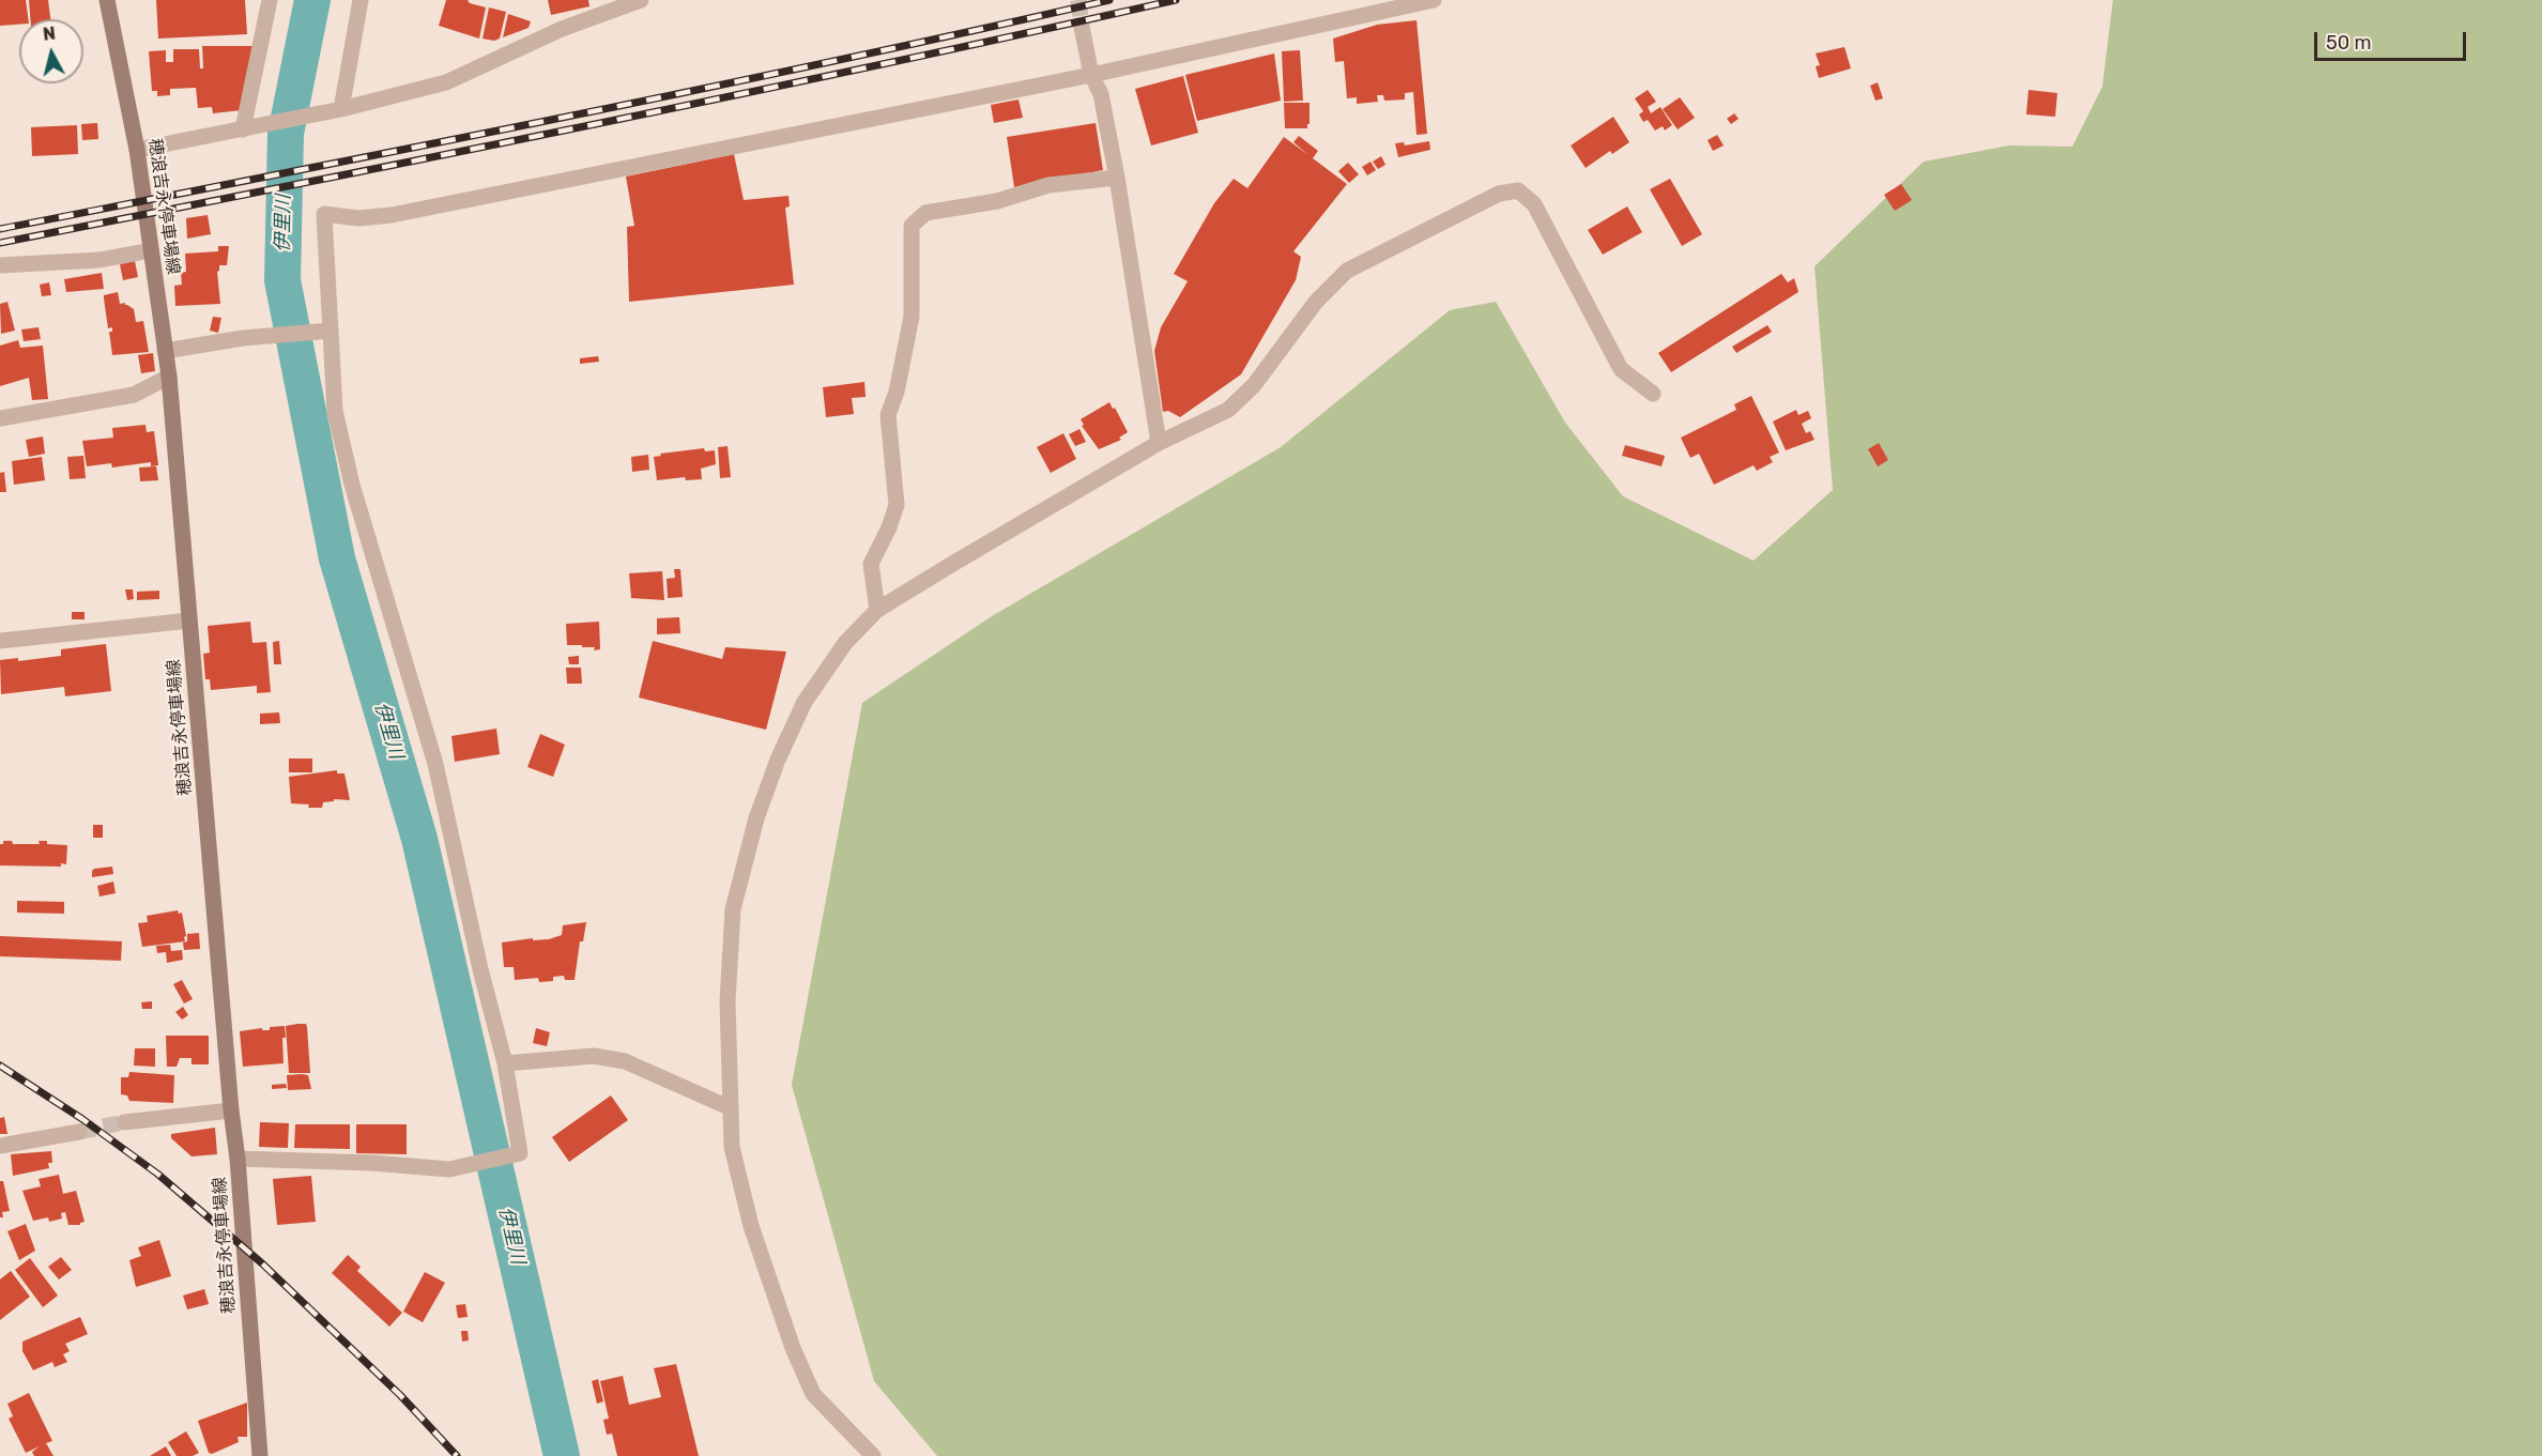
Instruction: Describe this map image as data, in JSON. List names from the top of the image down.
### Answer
{
  "streets": {
    "main road": ["穂浪吉永停車場線"]
  },
  "water": ["伊里川"],
  "scale_bar": "50 m",
  "north": "top"
}
